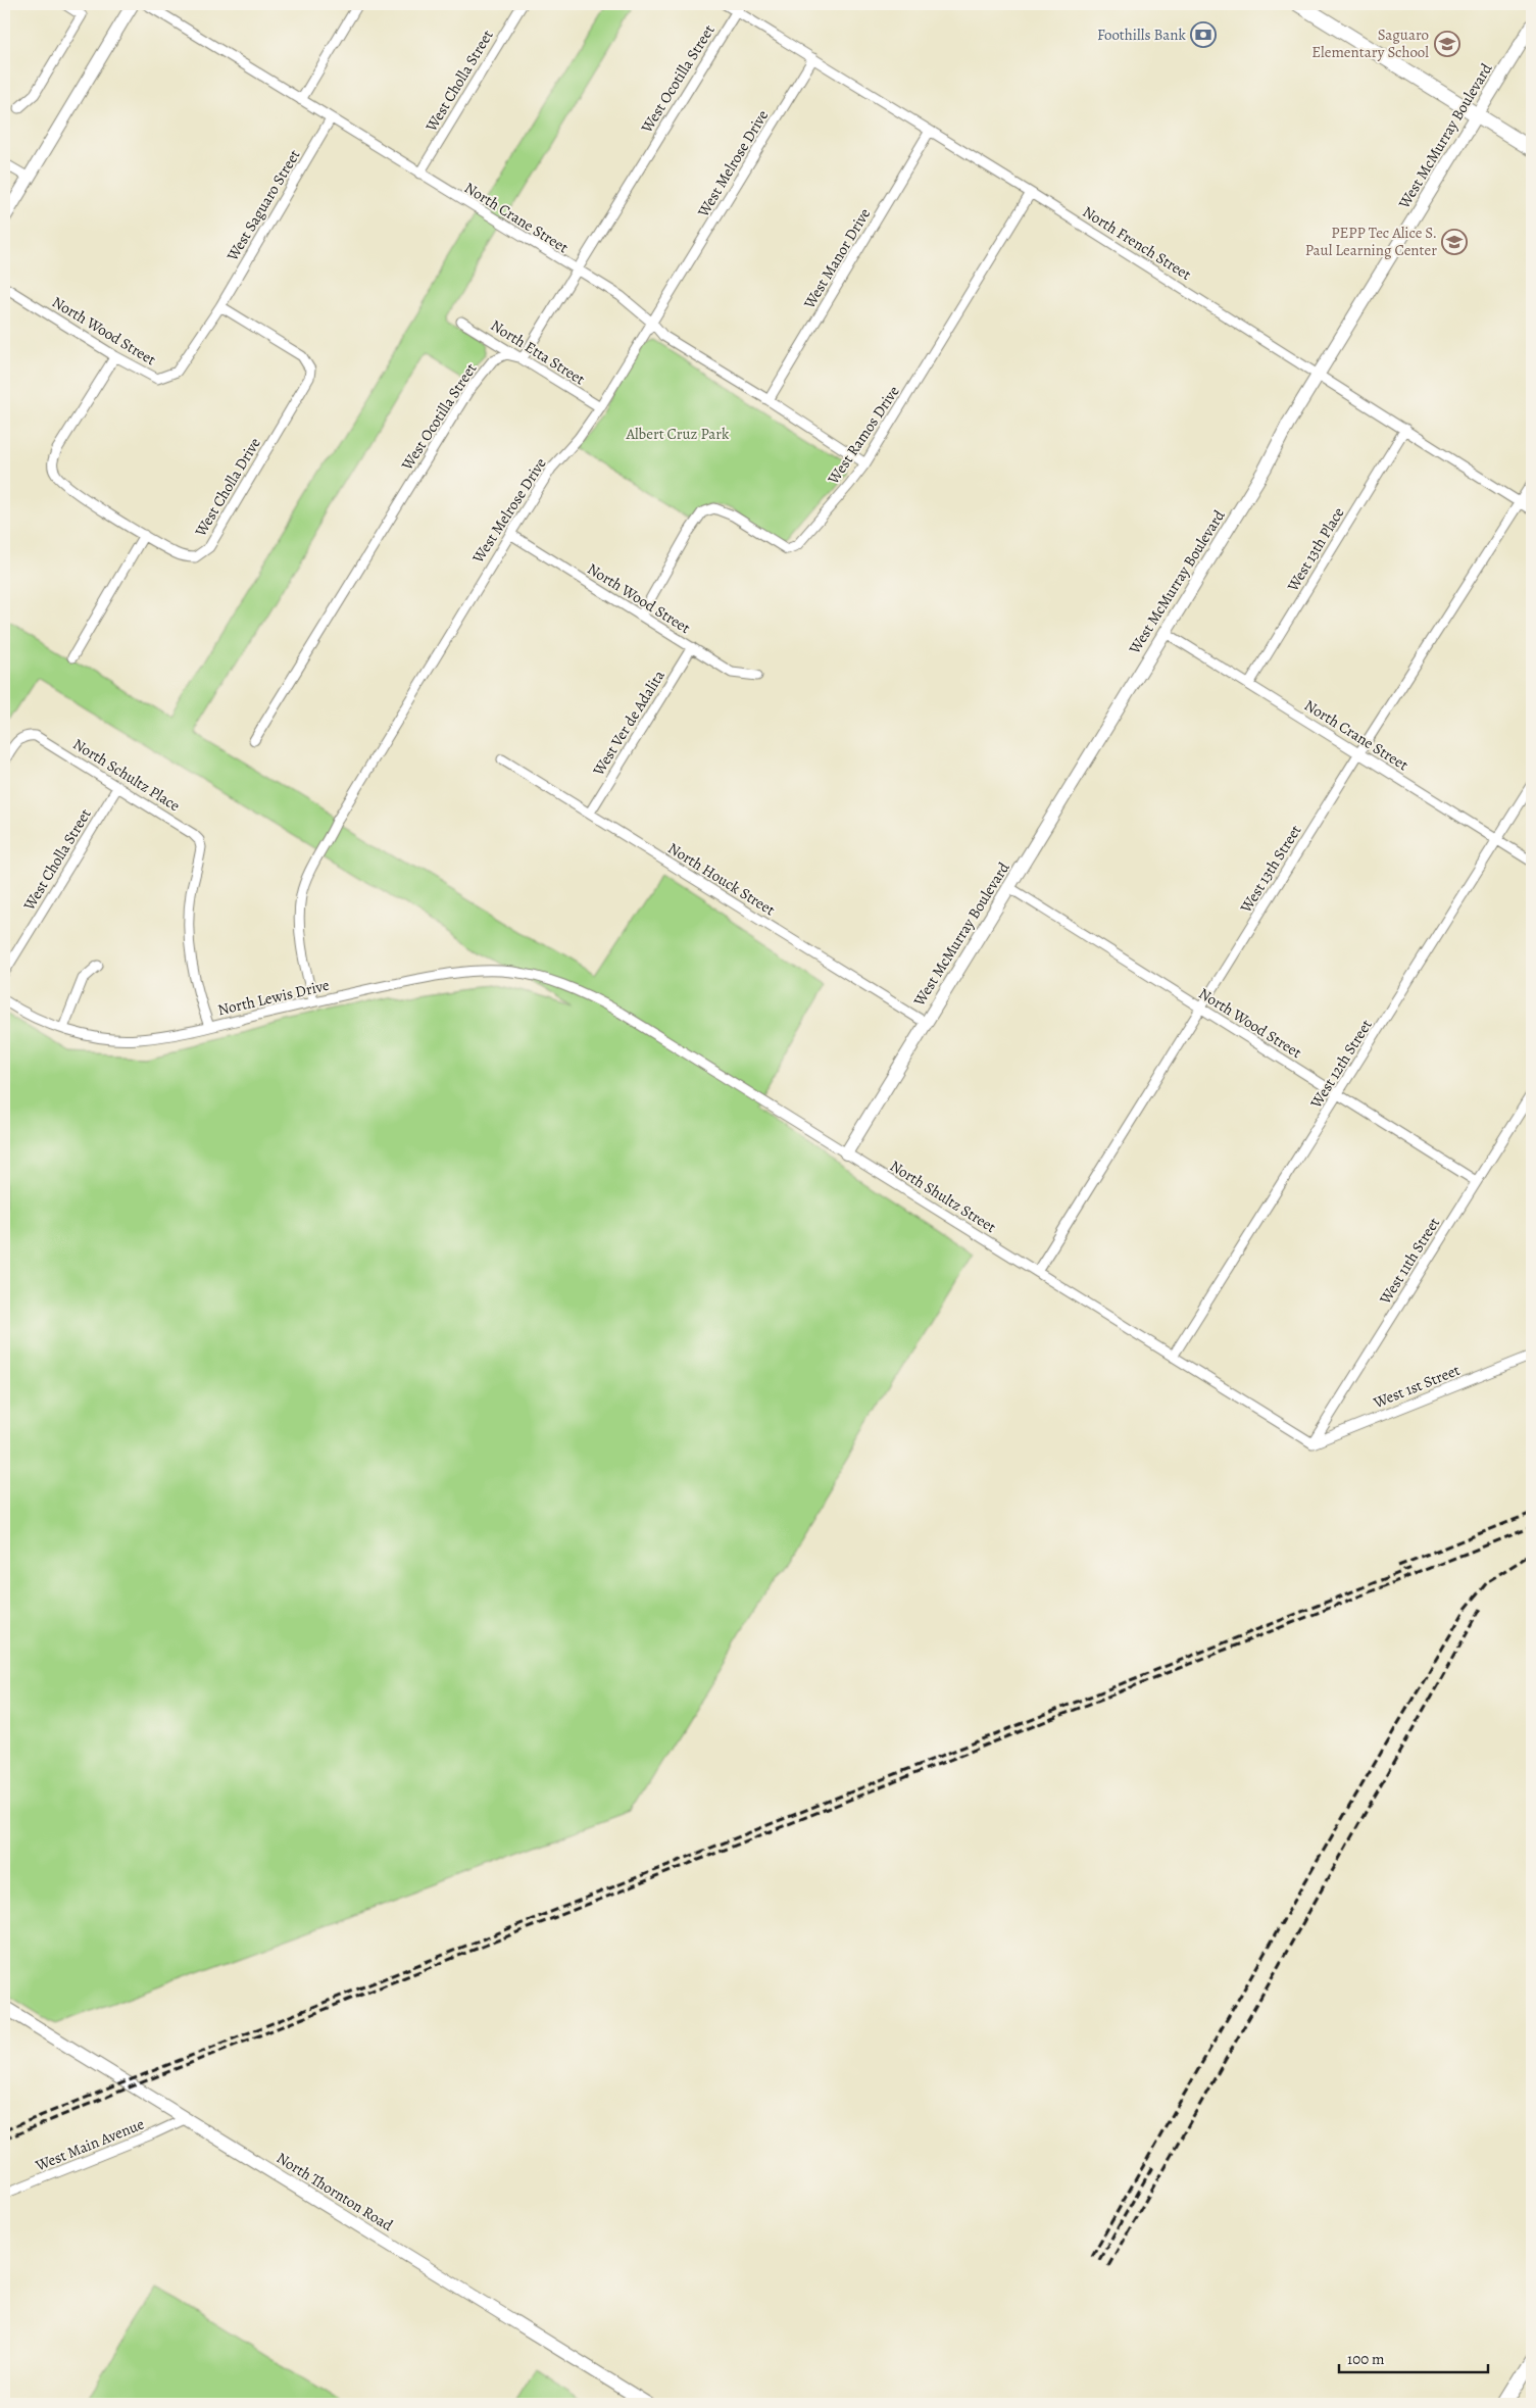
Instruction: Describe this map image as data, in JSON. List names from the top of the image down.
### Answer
{
  "streets": {
    "street": [
      "West Ocotilla Street",
      "West Cholla Street",
      "West McMurray Boulevard",
      "West Melrose Drive",
      "West Saguaro Street",
      "North Crane Street",
      "North French Street",
      "West Manor Drive",
      "North Wood Street",
      "North Etta Street",
      "West Ramos Drive",
      "West Cholla Drive",
      "West 13th Place",
      "West Ver de Adalita",
      "North Schultz Place",
      "West 13th Street",
      "North Houck Street",
      "North Lewis Drive",
      "West 12th Street",
      "North Shultz Street",
      "West 11th Street",
      "West 1st Street",
      "West Main Avenue",
      "North Thornton Road"
    ]
  },
  "crossings": [
    ["West Ocotilla Street", "North Crane Street"],
    ["West Ocotilla Street", "North French Street"],
    ["West Ocotilla Street", "North Etta Street"],
    ["West Cholla Street", "North Crane Street"],
    ["West Cholla Street", "North Schultz Place"],
    ["West McMurray Boulevard", "North Crane Street"],
    ["West McMurray Boulevard", "North French Street"],
    ["West McMurray Boulevard", "North Wood Street"],
    ["West McMurray Boulevard", "North Houck Street"],
    ["West McMurray Boulevard", "North Shultz Street"],
    ["West Melrose Drive", "North Crane Street"],
    ["West Melrose Drive", "North French Street"],
    ["West Melrose Drive", "North Wood Street"],
    ["West Melrose Drive", "North Etta Street"],
    ["West Melrose Drive", "North Lewis Drive"],
    ["West Saguaro Street", "North Crane Street"],
    ["West Saguaro Street", "North Wood Street"],
    ["West Saguaro Street", "West Cholla Drive"],
    ["North Crane Street", "West Manor Drive"],
    ["North Crane Street", "West Ramos Drive"],
    ["North Crane Street", "West 13th Place"],
    ["North Crane Street", "West 13th Street"],
    ["North Crane Street", "West 12th Street"],
    ["North French Street", "West Manor Drive"],
    ["North French Street", "West Ramos Drive"],
    ["North French Street", "West 13th Place"],
    ["North French Street", "West 13th Street"],
    ["North Wood Street", "West Ramos Drive"],
    ["North Wood Street", "West Cholla Drive"],
    ["North Wood Street", "West Ver de Adalita"],
    ["North Wood Street", "West 13th Street"],
    ["North Wood Street", "West 12th Street"],
    ["North Wood Street", "West 11th Street"],
    ["West Ver de Adalita", "North Houck Street"],
    ["North Schultz Place", "North Lewis Drive"],
    ["West 13th Street", "North Shultz Street"],
    ["North Lewis Drive", "North Shultz Street"],
    ["West 12th Street", "North Shultz Street"],
    ["North Shultz Street", "West 11th Street"],
    ["North Shultz Street", "West 1st Street"],
    ["West 11th Street", "West 1st Street"],
    ["West Main Avenue", "North Thornton Road"]
  ],
  "parks": ["Albert Cruz Park"],
  "places": {
    "bank": ["Foothills Bank"],
    "school or university": ["Saguaro Elementary School", "PEPP Tec Alice S. Paul Learning Center"]
  },
  "scale_bar": "100 m"
}
